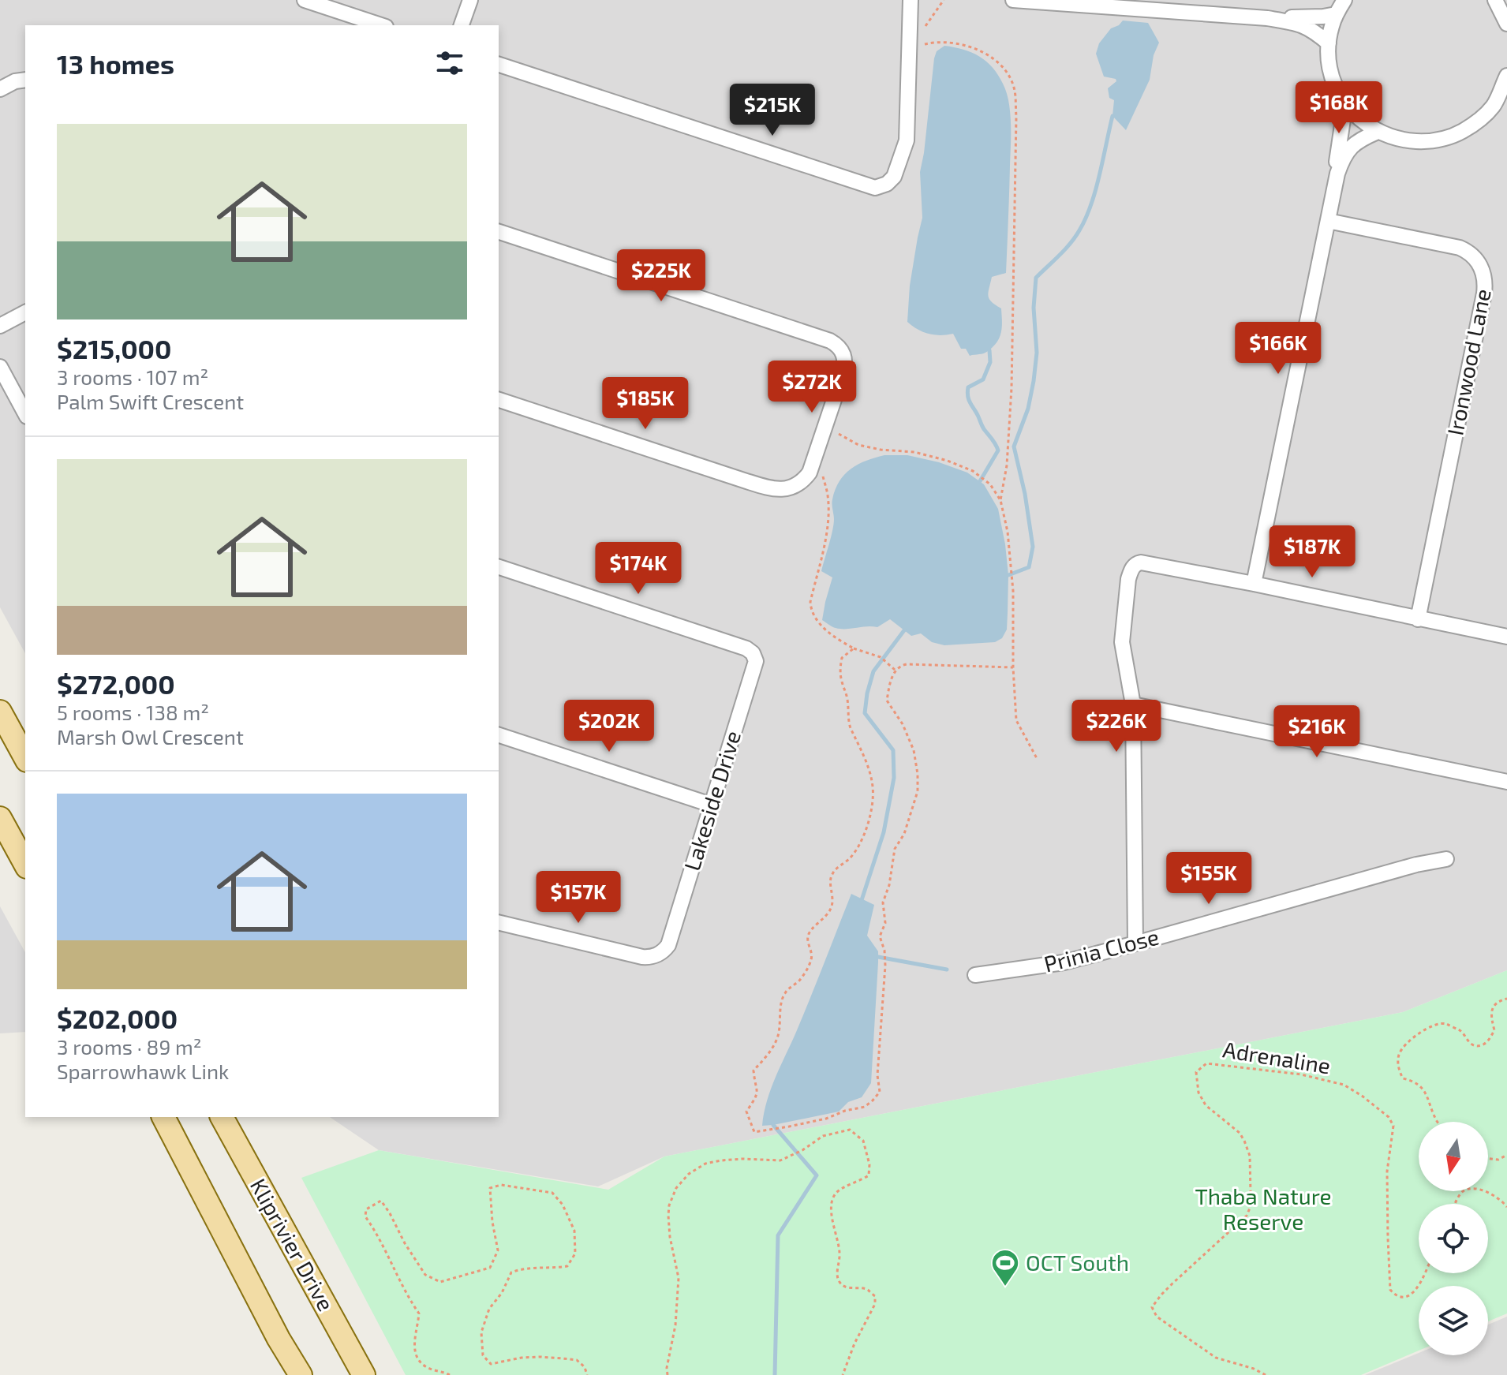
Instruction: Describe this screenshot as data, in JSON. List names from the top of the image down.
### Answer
{
  "streets": {
    "main road": ["Kliprivier Drive"],
    "street": ["Ironwood Lane", "Lakeside Drive", "Prinia Close"],
    "path": ["Adrenaline"]
  },
  "parks": ["Thaba Nature Reserve"],
  "places": {
    "sports": ["OCT South"]
  },
  "north": "bottom",
  "page": {
    "heading": "13 homes",
    "price": [
      "$168K",
      "$215K",
      "$225K",
      "$166K",
      "$272K",
      "$185K",
      "$187K",
      "$174K",
      "$202K",
      "$226K",
      "$216K",
      "$155K",
      "$157K"
    ],
    "list": [
      {
        "name": "$215,000",
        "note": "3 rooms · 107 m² · Palm Swift Crescent"
      },
      {
        "name": "$272,000",
        "note": "5 rooms · 138 m² · Marsh Owl Crescent"
      },
      {
        "name": "$202,000",
        "note": "3 rooms · 89 m² · Sparrowhawk Link"
      }
    ]
  }
}
